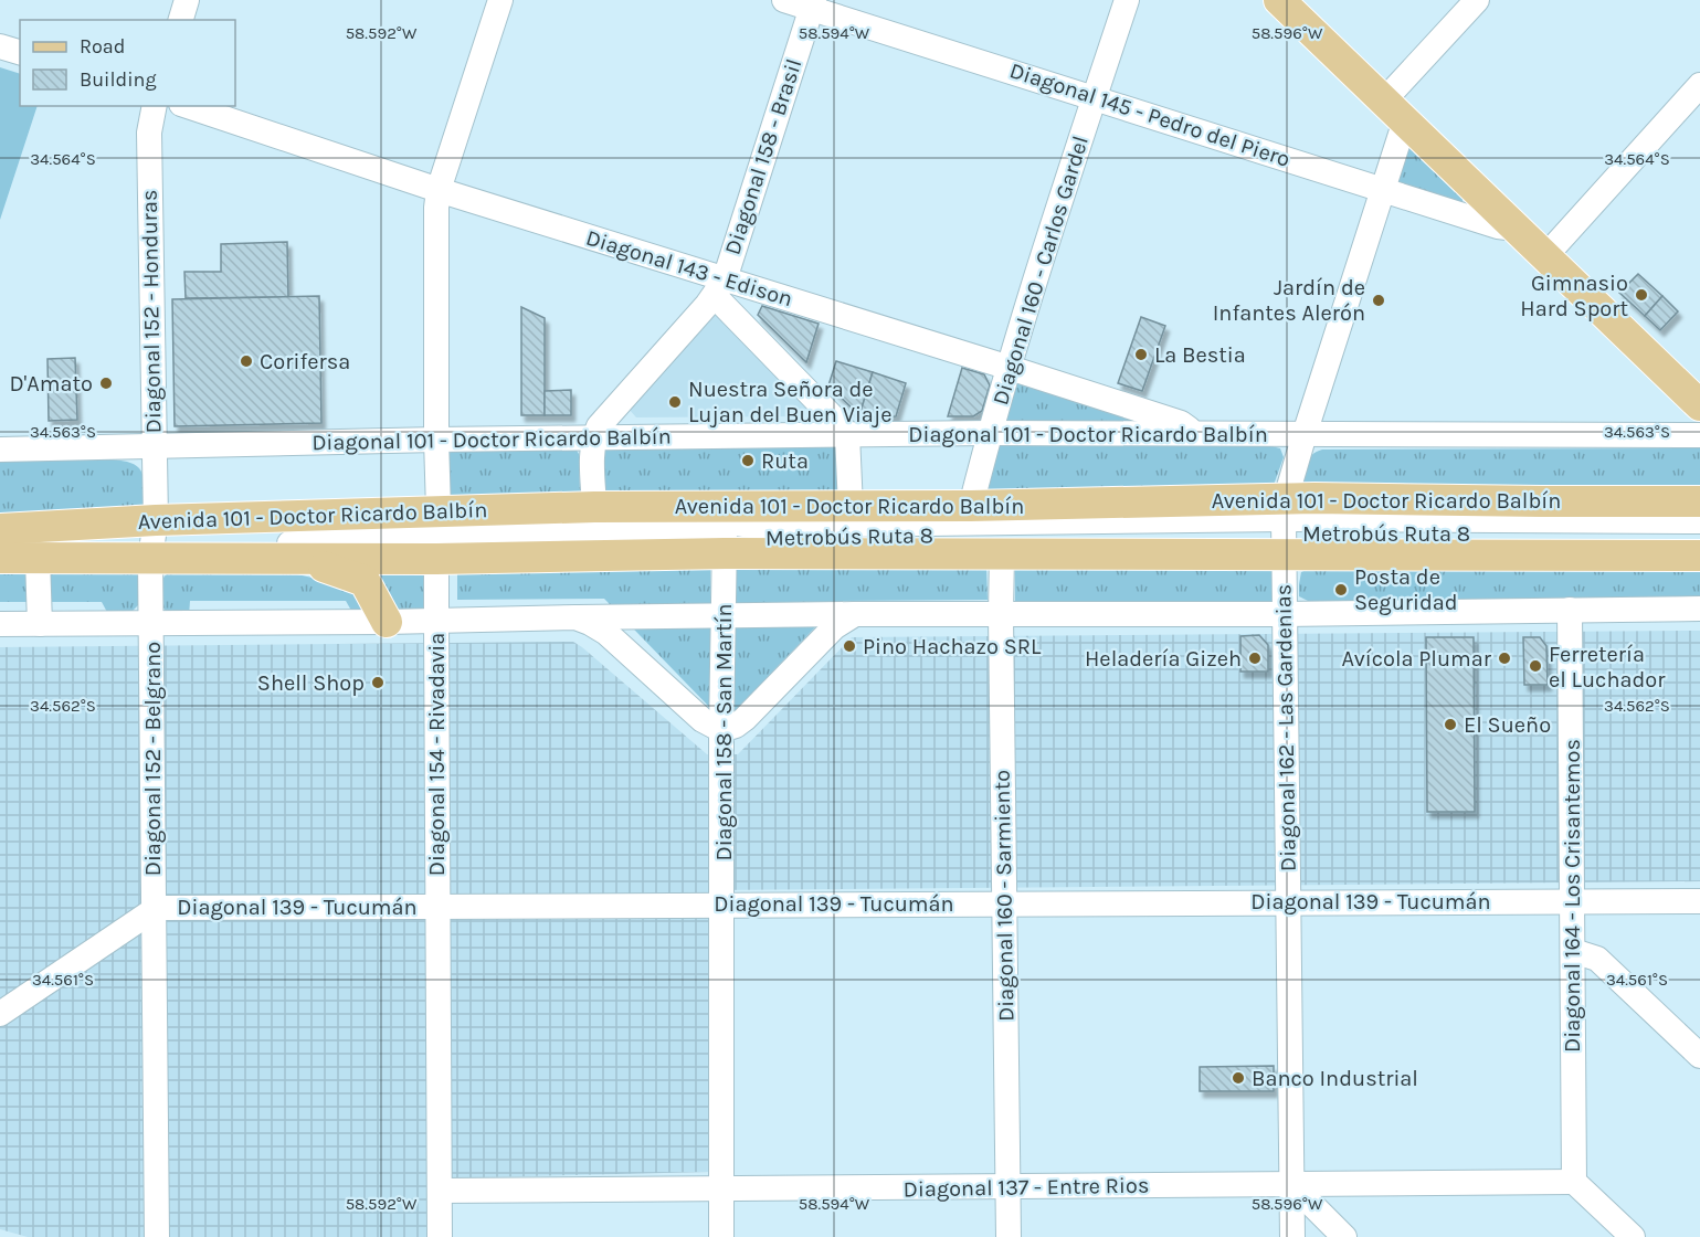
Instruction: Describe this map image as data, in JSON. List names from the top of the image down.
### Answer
{
  "streets": {
    "main road": ["Avenida 101 - Doctor Ricardo Balbín"],
    "street": [
      "Diagonal 145 - Pedro del Piero",
      "Diagonal 158 - Brasil",
      "Diagonal 143 - Edison",
      "Diagonal 160 - Carlos Gardel",
      "Diagonal 152 - Honduras",
      "Diagonal 101 - Doctor Ricardo Balbín",
      "Metrobús Ruta 8",
      "Diagonal 162 - Las Gardenias",
      "Diagonal 158 - San Martín",
      "Diagonal 154 - Rivadavia",
      "Diagonal 152 - Belgrano",
      "Diagonal 160 - Sarmiento",
      "Diagonal 164 - Los Crisantemos",
      "Diagonal 139 - Tucumán",
      "Diagonal 137 - Entre Rios"
    ]
  },
  "crossings": [
    ["Diagonal 145 - Pedro del Piero", "Diagonal 158 - Brasil"],
    ["Diagonal 145 - Pedro del Piero", "Diagonal 160 - Carlos Gardel"],
    ["Diagonal 145 - Pedro del Piero", "Diagonal 162 - Las Gardenias"],
    ["Diagonal 158 - Brasil", "Diagonal 143 - Edison"],
    ["Diagonal 158 - Brasil", "Diagonal 101 - Doctor Ricardo Balbín"],
    ["Diagonal 143 - Edison", "Diagonal 160 - Carlos Gardel"],
    ["Diagonal 143 - Edison", "Diagonal 101 - Doctor Ricardo Balbín"],
    ["Diagonal 143 - Edison", "Diagonal 154 - Rivadavia"],
    ["Diagonal 160 - Carlos Gardel", "Diagonal 101 - Doctor Ricardo Balbín"],
    ["Diagonal 160 - Carlos Gardel", "Avenida 101 - Doctor Ricardo Balbín"],
    ["Diagonal 152 - Honduras", "Diagonal 101 - Doctor Ricardo Balbín"],
    ["Diagonal 152 - Honduras", "Avenida 101 - Doctor Ricardo Balbín"],
    ["Diagonal 152 - Honduras", "Diagonal 152 - Belgrano"],
    ["Diagonal 101 - Doctor Ricardo Balbín", "Diagonal 162 - Las Gardenias"],
    ["Diagonal 101 - Doctor Ricardo Balbín", "Diagonal 154 - Rivadavia"],
    ["Avenida 101 - Doctor Ricardo Balbín", "Metrobús Ruta 8"],
    ["Avenida 101 - Doctor Ricardo Balbín", "Diagonal 162 - Las Gardenias"],
    ["Avenida 101 - Doctor Ricardo Balbín", "Diagonal 158 - San Martín"],
    ["Avenida 101 - Doctor Ricardo Balbín", "Diagonal 154 - Rivadavia"],
    ["Avenida 101 - Doctor Ricardo Balbín", "Diagonal 152 - Belgrano"],
    ["Avenida 101 - Doctor Ricardo Balbín", "Diagonal 160 - Sarmiento"],
    ["Metrobús Ruta 8", "Diagonal 162 - Las Gardenias"],
    ["Metrobús Ruta 8", "Diagonal 158 - San Martín"],
    ["Diagonal 162 - Las Gardenias", "Diagonal 139 - Tucumán"],
    ["Diagonal 162 - Las Gardenias", "Diagonal 137 - Entre Rios"],
    ["Diagonal 158 - San Martín", "Diagonal 139 - Tucumán"],
    ["Diagonal 158 - San Martín", "Diagonal 137 - Entre Rios"],
    ["Diagonal 154 - Rivadavia", "Diagonal 139 - Tucumán"],
    ["Diagonal 154 - Rivadavia", "Diagonal 137 - Entre Rios"],
    ["Diagonal 152 - Belgrano", "Diagonal 139 - Tucumán"],
    ["Diagonal 160 - Sarmiento", "Diagonal 139 - Tucumán"],
    ["Diagonal 160 - Sarmiento", "Diagonal 137 - Entre Rios"],
    ["Diagonal 164 - Los Crisantemos", "Diagonal 139 - Tucumán"],
    ["Diagonal 164 - Los Crisantemos", "Diagonal 137 - Entre Rios"]
  ],
  "places": [
    "Gimnasio Hard Sport",
    "Jardín de Infantes Alerón",
    "La Bestia",
    "Corifersa",
    "D'Amato",
    "Nuestra Señora de Lujan del Buen Viaje",
    "Ruta",
    "Posta de Seguridad",
    "Pino Hachazo SRL",
    "Heladería Gizeh",
    "Avícola Plumar",
    "Ferretería el Luchador",
    "Shell Shop",
    "El Sueño",
    "Banco Industrial"
  ],
  "legend": ["Road", "Building"],
  "coordinates": [
    "58.592°W",
    "58.594°W",
    "58.596°W",
    "34.564°S",
    "34.563°S",
    "34.562°S",
    "34.561°S"
  ]
}
